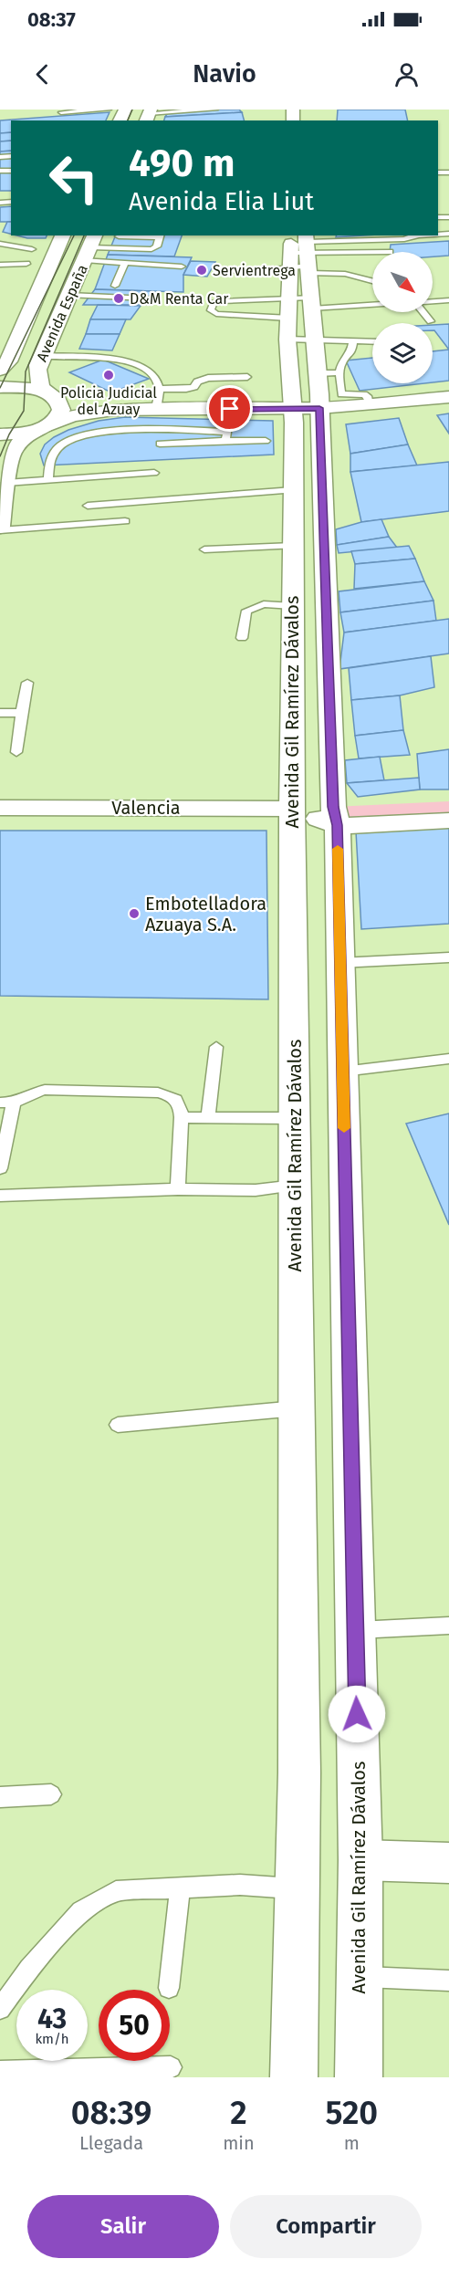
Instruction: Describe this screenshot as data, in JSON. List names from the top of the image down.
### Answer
{
  "streets": {
    "main road": ["Avenida España", "Avenida Gil Ramírez Dávalos"],
    "street": ["Valencia"]
  },
  "crossings": [
    ["Avenida Gil Ramírez Dávalos", "Valencia"]
  ],
  "places": [
    "Servientrega",
    "D&M Renta Car",
    "Policia Judicial del Azuay",
    "Embotelladora Azuaya S.A."
  ],
  "north": "bottom right",
  "page": {
    "status": "08:37",
    "header": "Navio",
    "turn": ["490 m", "Avenida Elia Liut"],
    "speed": "43 km/h",
    "limit": "50",
    "eta": [
      "08:39",
      "Llegada",
      "2",
      "min",
      "520",
      "m"
    ],
    "buttons": ["Salir", "Compartir"]
  }
}
